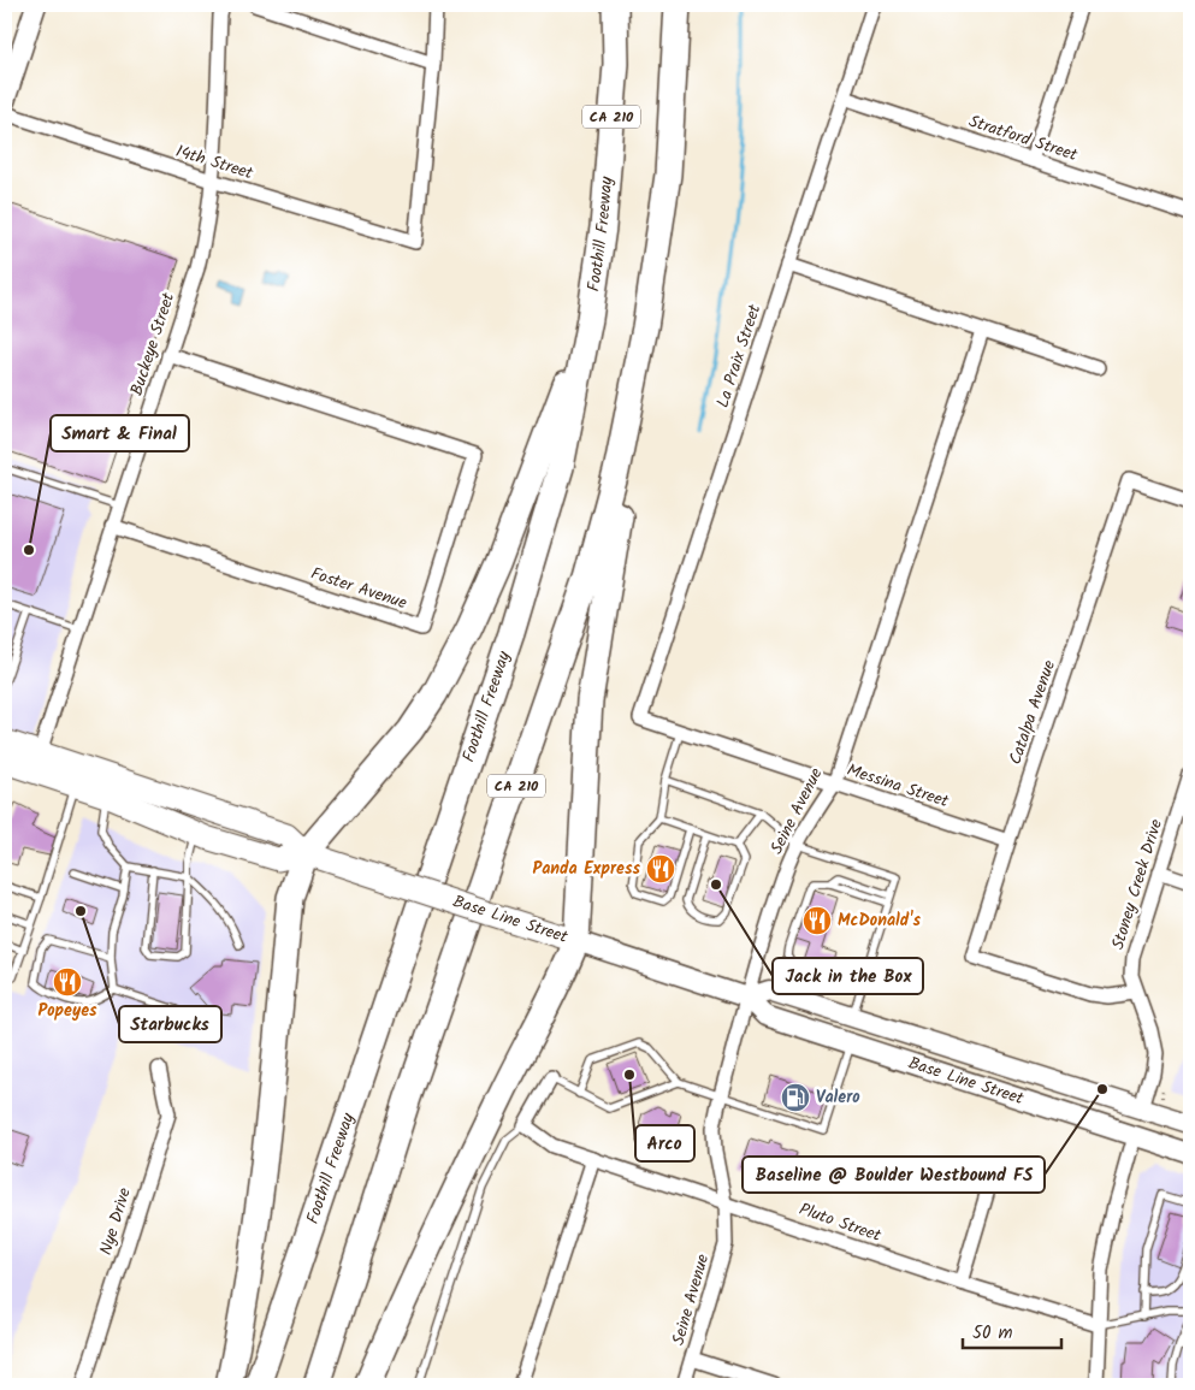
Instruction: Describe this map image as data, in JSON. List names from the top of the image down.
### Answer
{
  "streets": {
    "highway": ["CA 210", "Foothill Freeway"],
    "main road": ["Base Line Street"],
    "street": [
      "Stratford Street",
      "14th Street",
      "Buckeye Street",
      "La Praix Street",
      "Foster Avenue",
      "Catalpa Avenue",
      "Messina Street",
      "Seine Avenue",
      "Stoney Creek Drive",
      "Nye Drive",
      "Pluto Street"
    ]
  },
  "crossings": [
    ["Stratford Street", "La Praix Street"],
    ["14th Street", "Buckeye Street"],
    ["Buckeye Street", "Foster Avenue"],
    ["Buckeye Street", "Base Line Street"],
    ["La Praix Street", "Messina Street"],
    ["Catalpa Avenue", "Messina Street"],
    ["Catalpa Avenue", "Stoney Creek Drive"],
    ["Messina Street", "Seine Avenue"],
    ["Seine Avenue", "Base Line Street"],
    ["Seine Avenue", "Pluto Street"],
    ["Stoney Creek Drive", "Base Line Street"]
  ],
  "places": {
    "other": [
      "Smart & Final",
      "Jack in the Box",
      "Starbucks",
      "Arco",
      "Baseline @ Boulder Westbound FS"
    ],
    "restaurant": ["Panda Express", "McDonald's", "Popeyes"],
    "fuel station": ["Valero"]
  },
  "scale_bar": "50 m"
}
